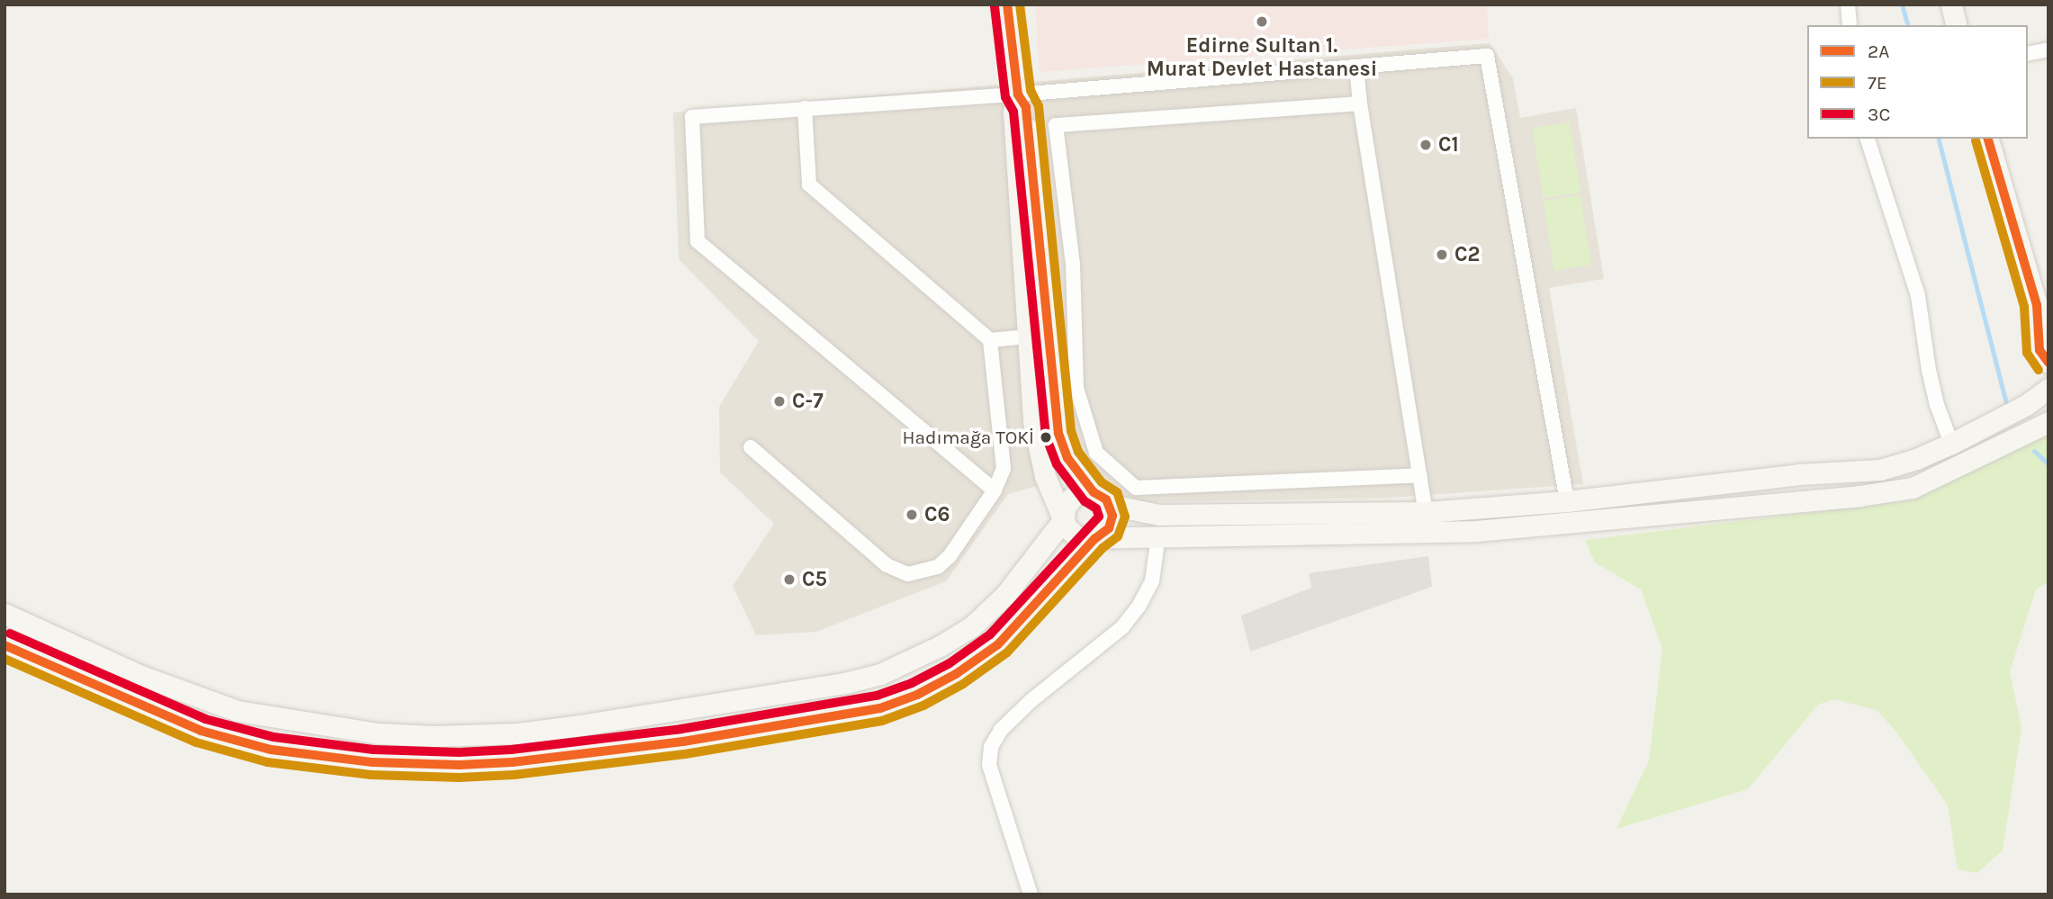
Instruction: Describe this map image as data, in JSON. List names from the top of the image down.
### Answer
{
  "places": [
    "Edirne Sultan 1. Murat Devlet Hastanesi",
    "C1",
    "C2",
    "C-7",
    "Hadımağa TOKİ",
    "C6",
    "C5"
  ],
  "lines": ["transit line 2A", "transit line 7E", "transit line 3C"],
  "legend": ["2A", "7E", "3C"]
}
